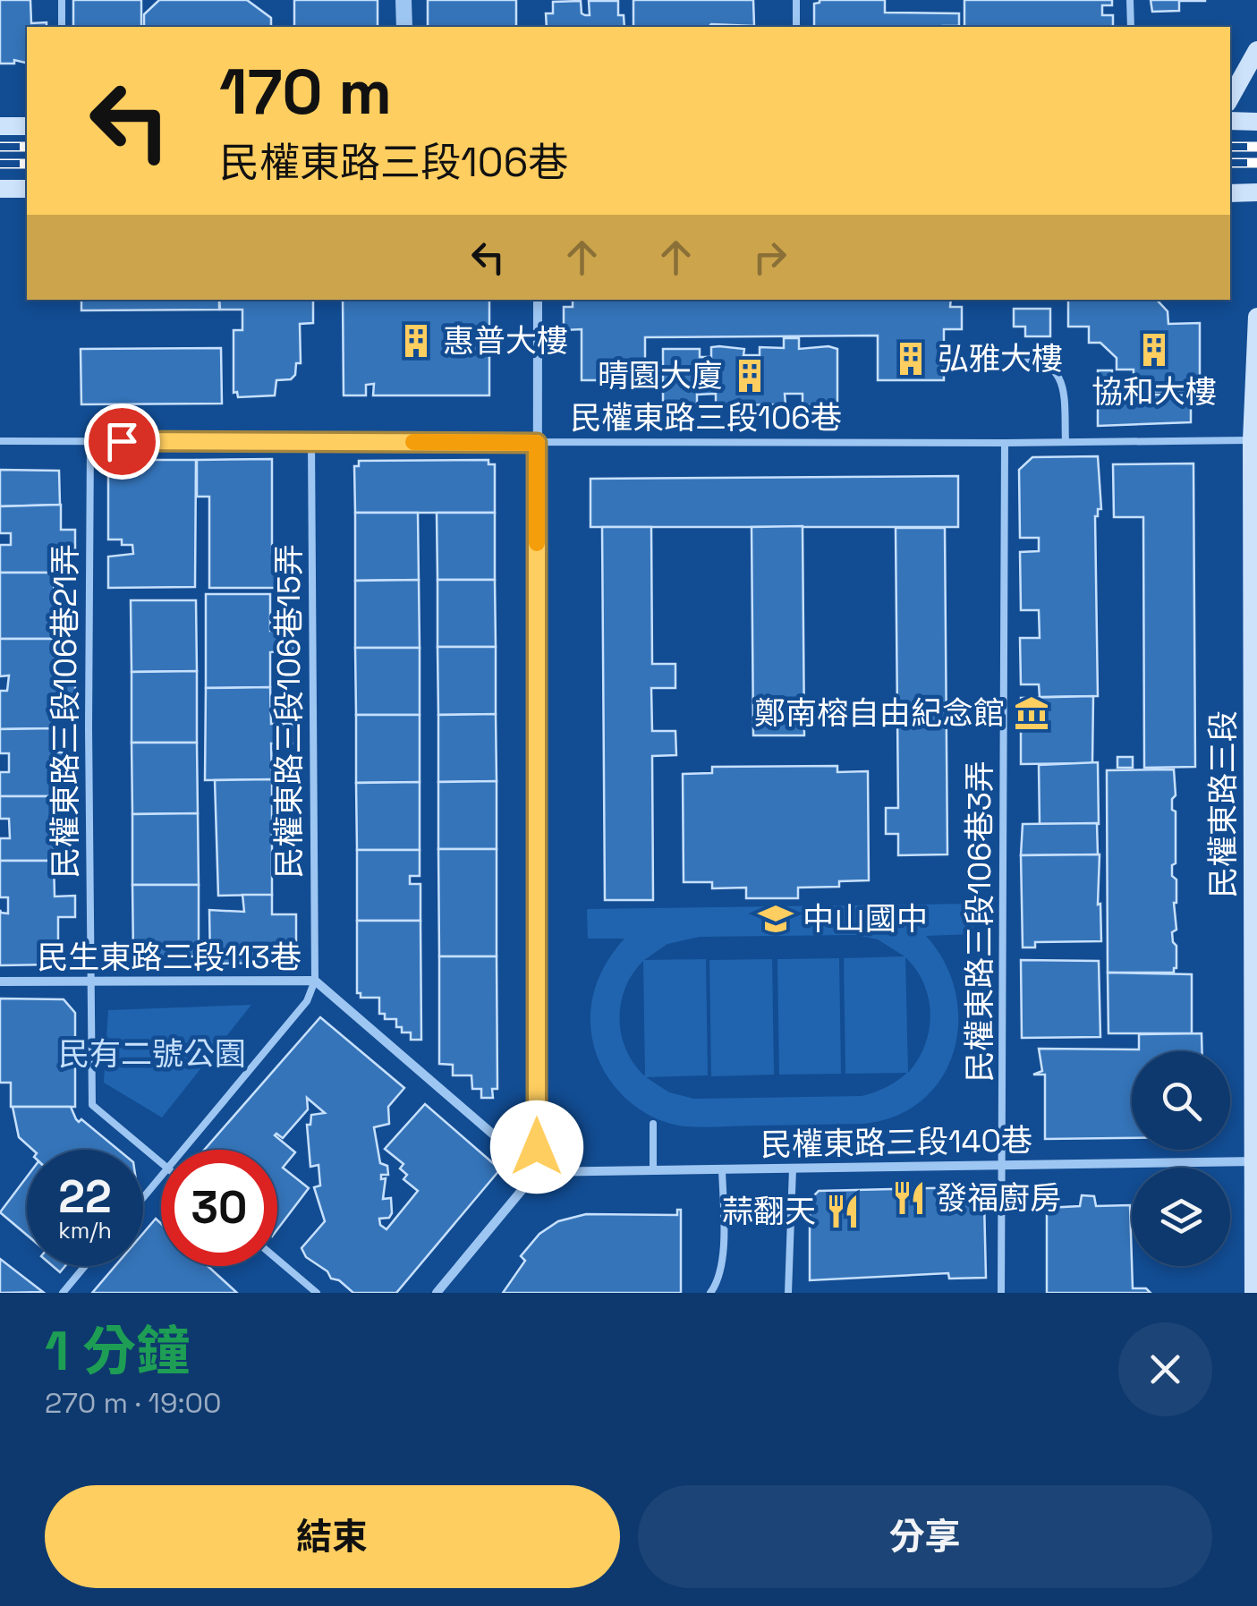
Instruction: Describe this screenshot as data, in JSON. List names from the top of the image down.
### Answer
{
  "streets": {
    "main road": ["民權東路三段"],
    "street": ["民生東路三段113巷", "民權東路三段140巷"],
    "lane": [
      "民權東路三段106巷",
      "民權東路三段106巷21弄",
      "民權東路三段106巷15弄",
      "民權東路三段106巷3弄"
    ]
  },
  "crossings": [
    ["民權東路三段106巷", "民權東路三段106巷21弄"],
    ["民權東路三段106巷", "民權東路三段106巷15弄"],
    ["民權東路三段106巷", "民權東路三段"],
    ["民權東路三段106巷", "民權東路三段106巷3弄"],
    ["民權東路三段106巷21弄", "民生東路三段113巷"],
    ["民權東路三段106巷15弄", "民生東路三段113巷"],
    ["民權東路三段", "民權東路三段140巷"],
    ["民權東路三段106巷3弄", "民權東路三段140巷"],
    ["民生東路三段113巷", "民權東路三段140巷"]
  ],
  "parks": ["民有二號公園"],
  "places": {
    "building": [
      "惠普大樓",
      "協和大樓",
      "弘雅大樓",
      "晴園大廈"
    ],
    "museum": ["鄭南榕自由紀念館"],
    "school or university": ["中山國中"],
    "restaurant": ["發福廚房", "蒜翻天"]
  },
  "page": {
    "turn": ["170 m", "民權東路三段106巷"],
    "speed": "22 km/h",
    "limit": "30",
    "heading": ["1 分鐘", "270 m · 19:00"],
    "buttons": ["結束", "分享"]
  }
}
